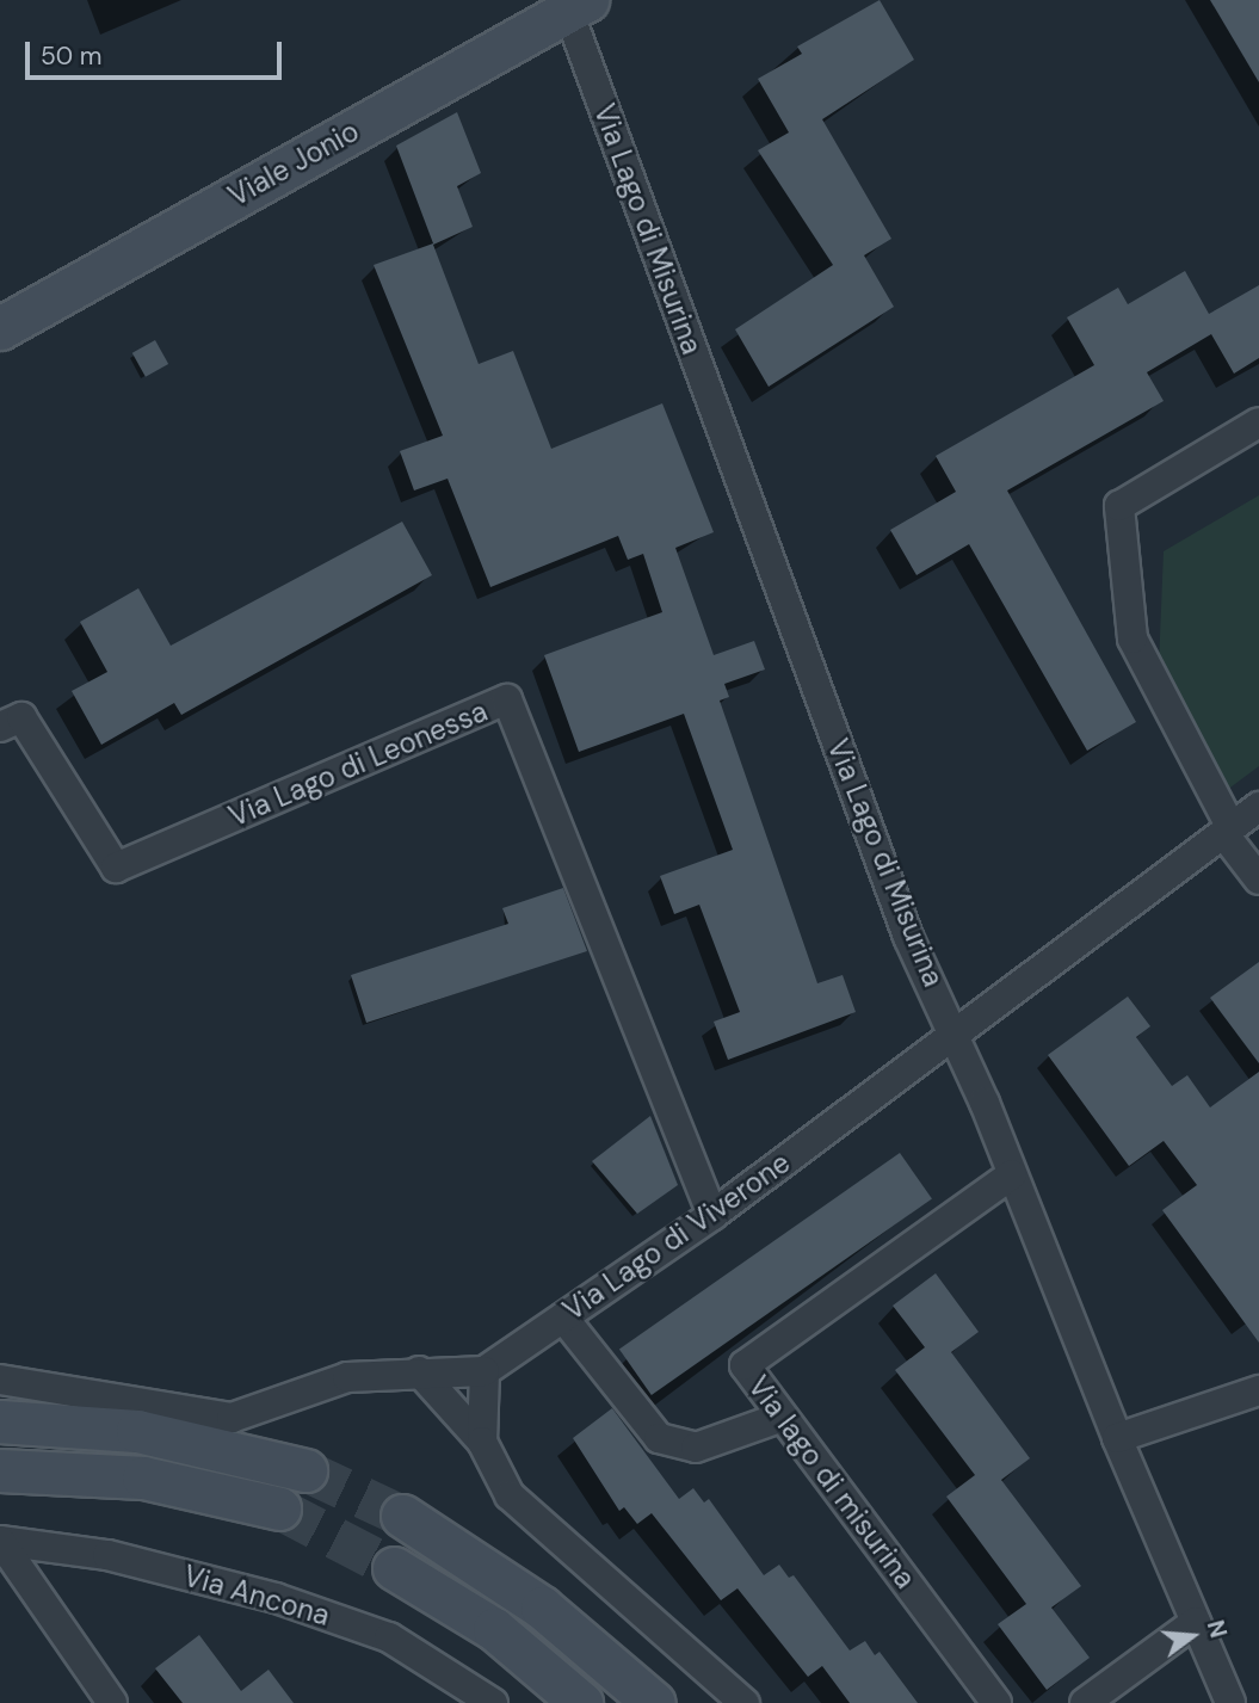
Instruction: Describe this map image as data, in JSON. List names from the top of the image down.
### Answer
{
  "streets": {
    "main road": ["Viale Jonio"],
    "street": [
      "Via Lago di Misurina",
      "Via Lago di Leonessa",
      "Via Lago di Viverone",
      "Via lago di misurina",
      "Via Ancona"
    ]
  },
  "crossings": [
    ["Viale Jonio", "Via Lago di Misurina"],
    ["Via Lago di Misurina", "Via Lago di Viverone"],
    ["Via Lago di Misurina", "Via lago di misurina"],
    ["Via Lago di Leonessa", "Via Lago di Viverone"]
  ],
  "scale_bar": "50 m",
  "north": "right"
}
